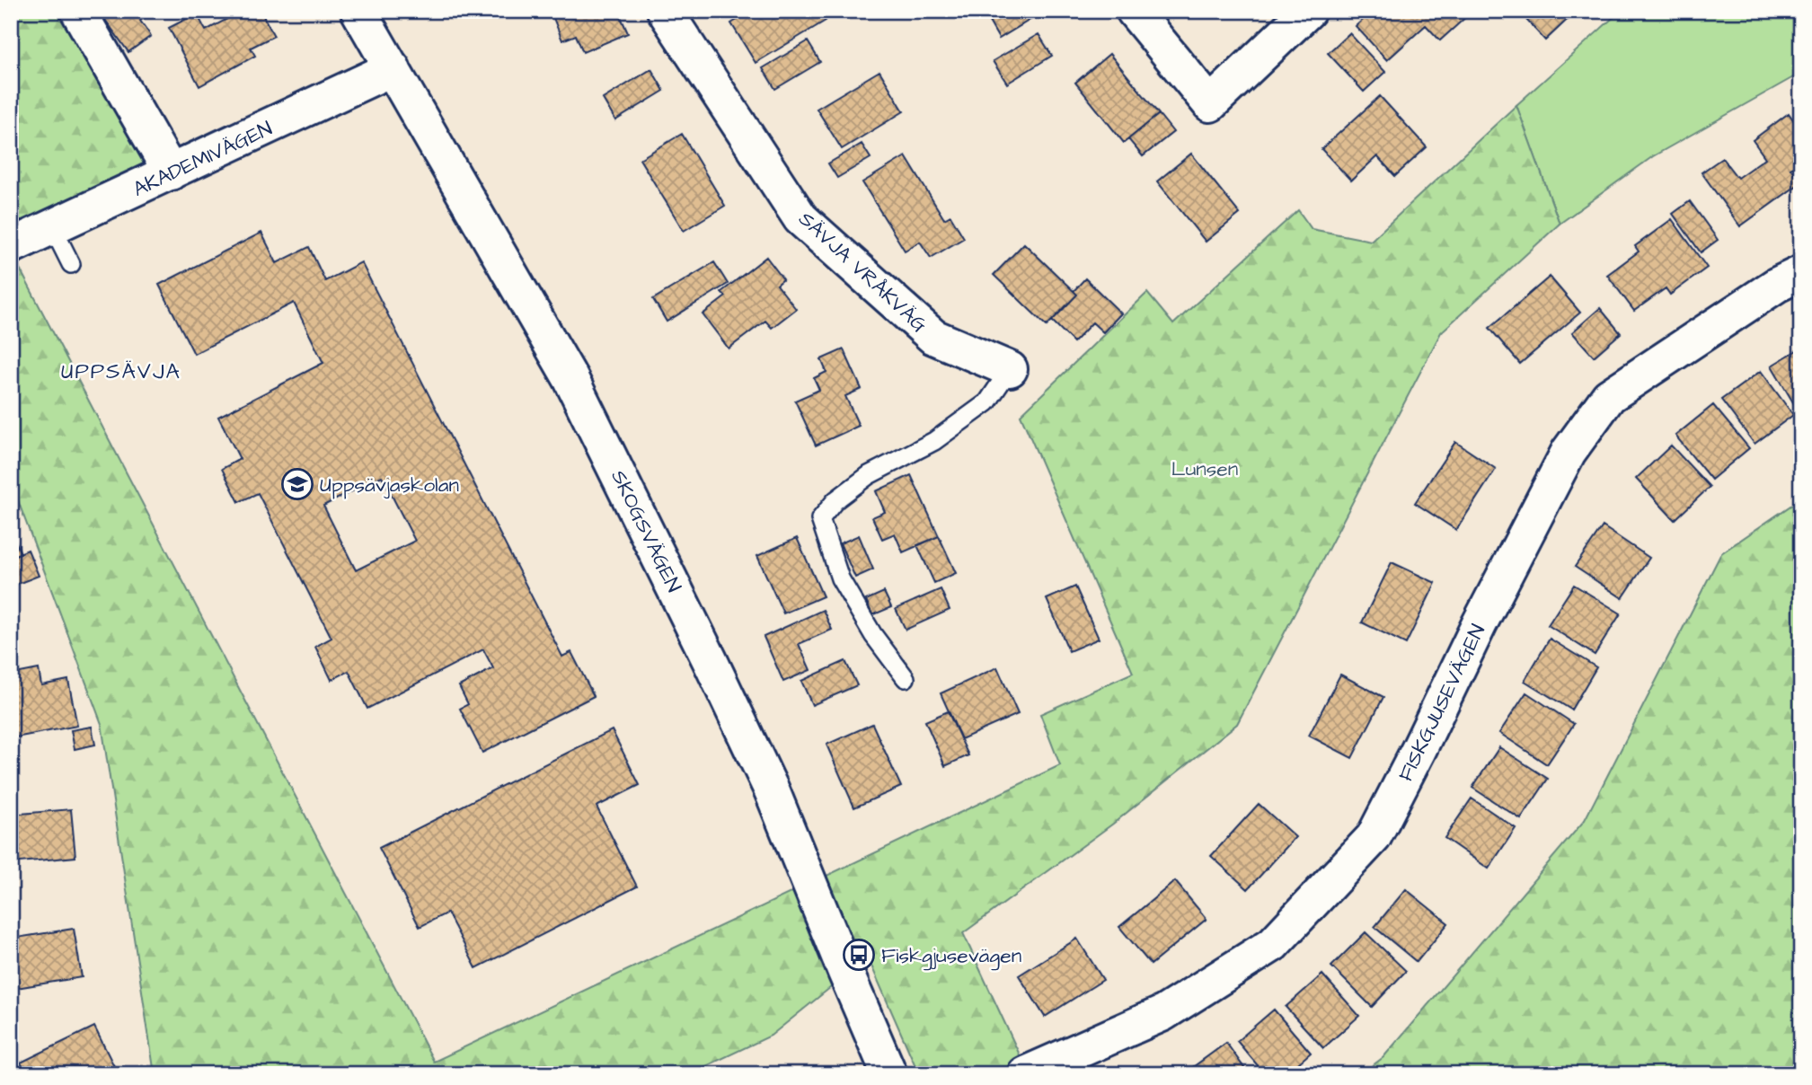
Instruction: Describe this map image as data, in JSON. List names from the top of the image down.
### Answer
{
  "streets": {
    "street": [
      "AKADEMIVÄGEN",
      "SÄVJA VRÅKVÄG",
      "SKOGSVÄGEN",
      "FISKGJUSEVÄGEN"
    ]
  },
  "crossings": [
    ["AKADEMIVÄGEN", "SKOGSVÄGEN"]
  ],
  "districts": ["UPPSÄVJA"],
  "parks": ["Lunsen"],
  "places": {
    "school or university": ["Uppsävjaskolan"],
    "bus stop": ["Fiskgjusevägen"]
  }
}
